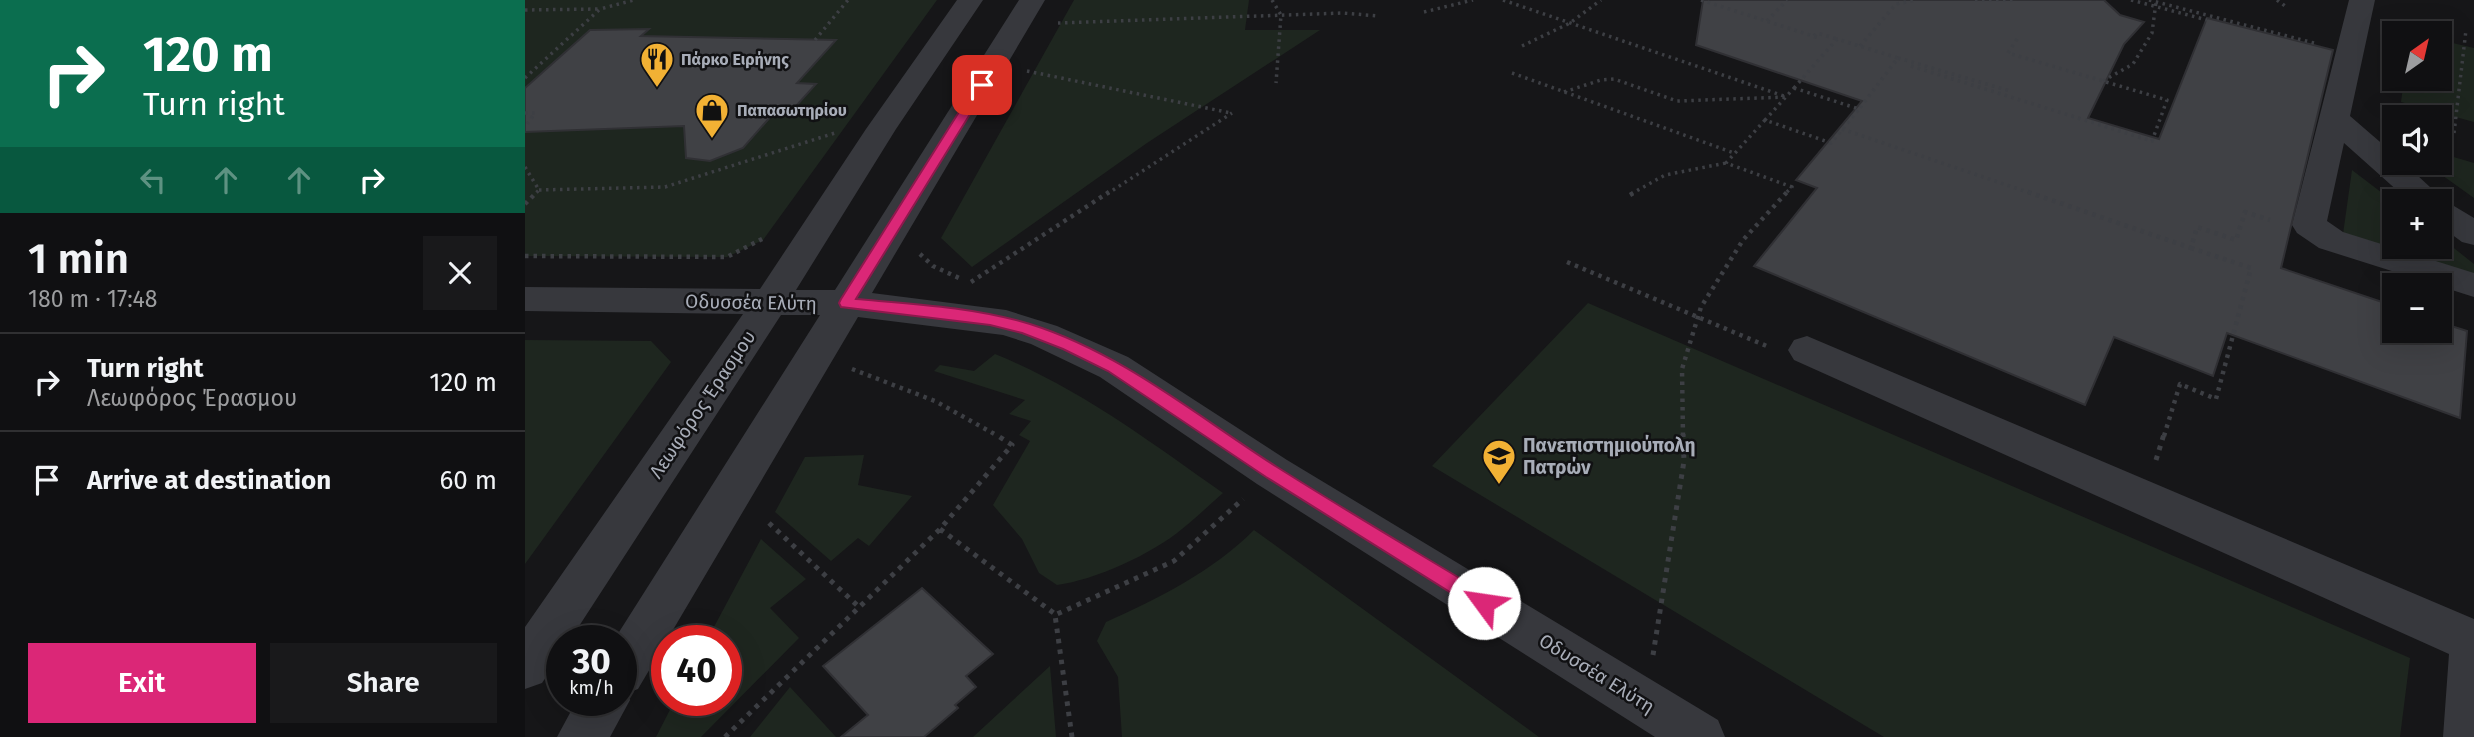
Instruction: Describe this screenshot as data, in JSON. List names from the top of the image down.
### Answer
{
  "streets": {
    "street": ["Οδυσσέα Ελύτη", "Λεωφόρος Έρασμου"]
  },
  "crossings": [
    ["Οδυσσέα Ελύτη", "Λεωφόρος Έρασμου"]
  ],
  "places": {
    "restaurant": ["Πάρκο Ειρήνης"],
    "shop": ["Παπασωτηρίου"],
    "school or university": ["Πανεπιστημιούπολη Πατρών"]
  },
  "north": "top right",
  "page": {
    "turn": ["120 m", "Turn right"],
    "map_buttons": ["+", "−"],
    "heading": ["1 min", "180 m · 17:48"],
    "list": [
      {
        "name": "Turn right",
        "note": "Λεωφόρος Έρασμου",
        "value": "120 m"
      },
      {
        "name": "Arrive at destination",
        "value": "60 m"
      }
    ],
    "speed": "30 km/h",
    "limit": "40",
    "buttons": ["Exit", "Share"]
  }
}
